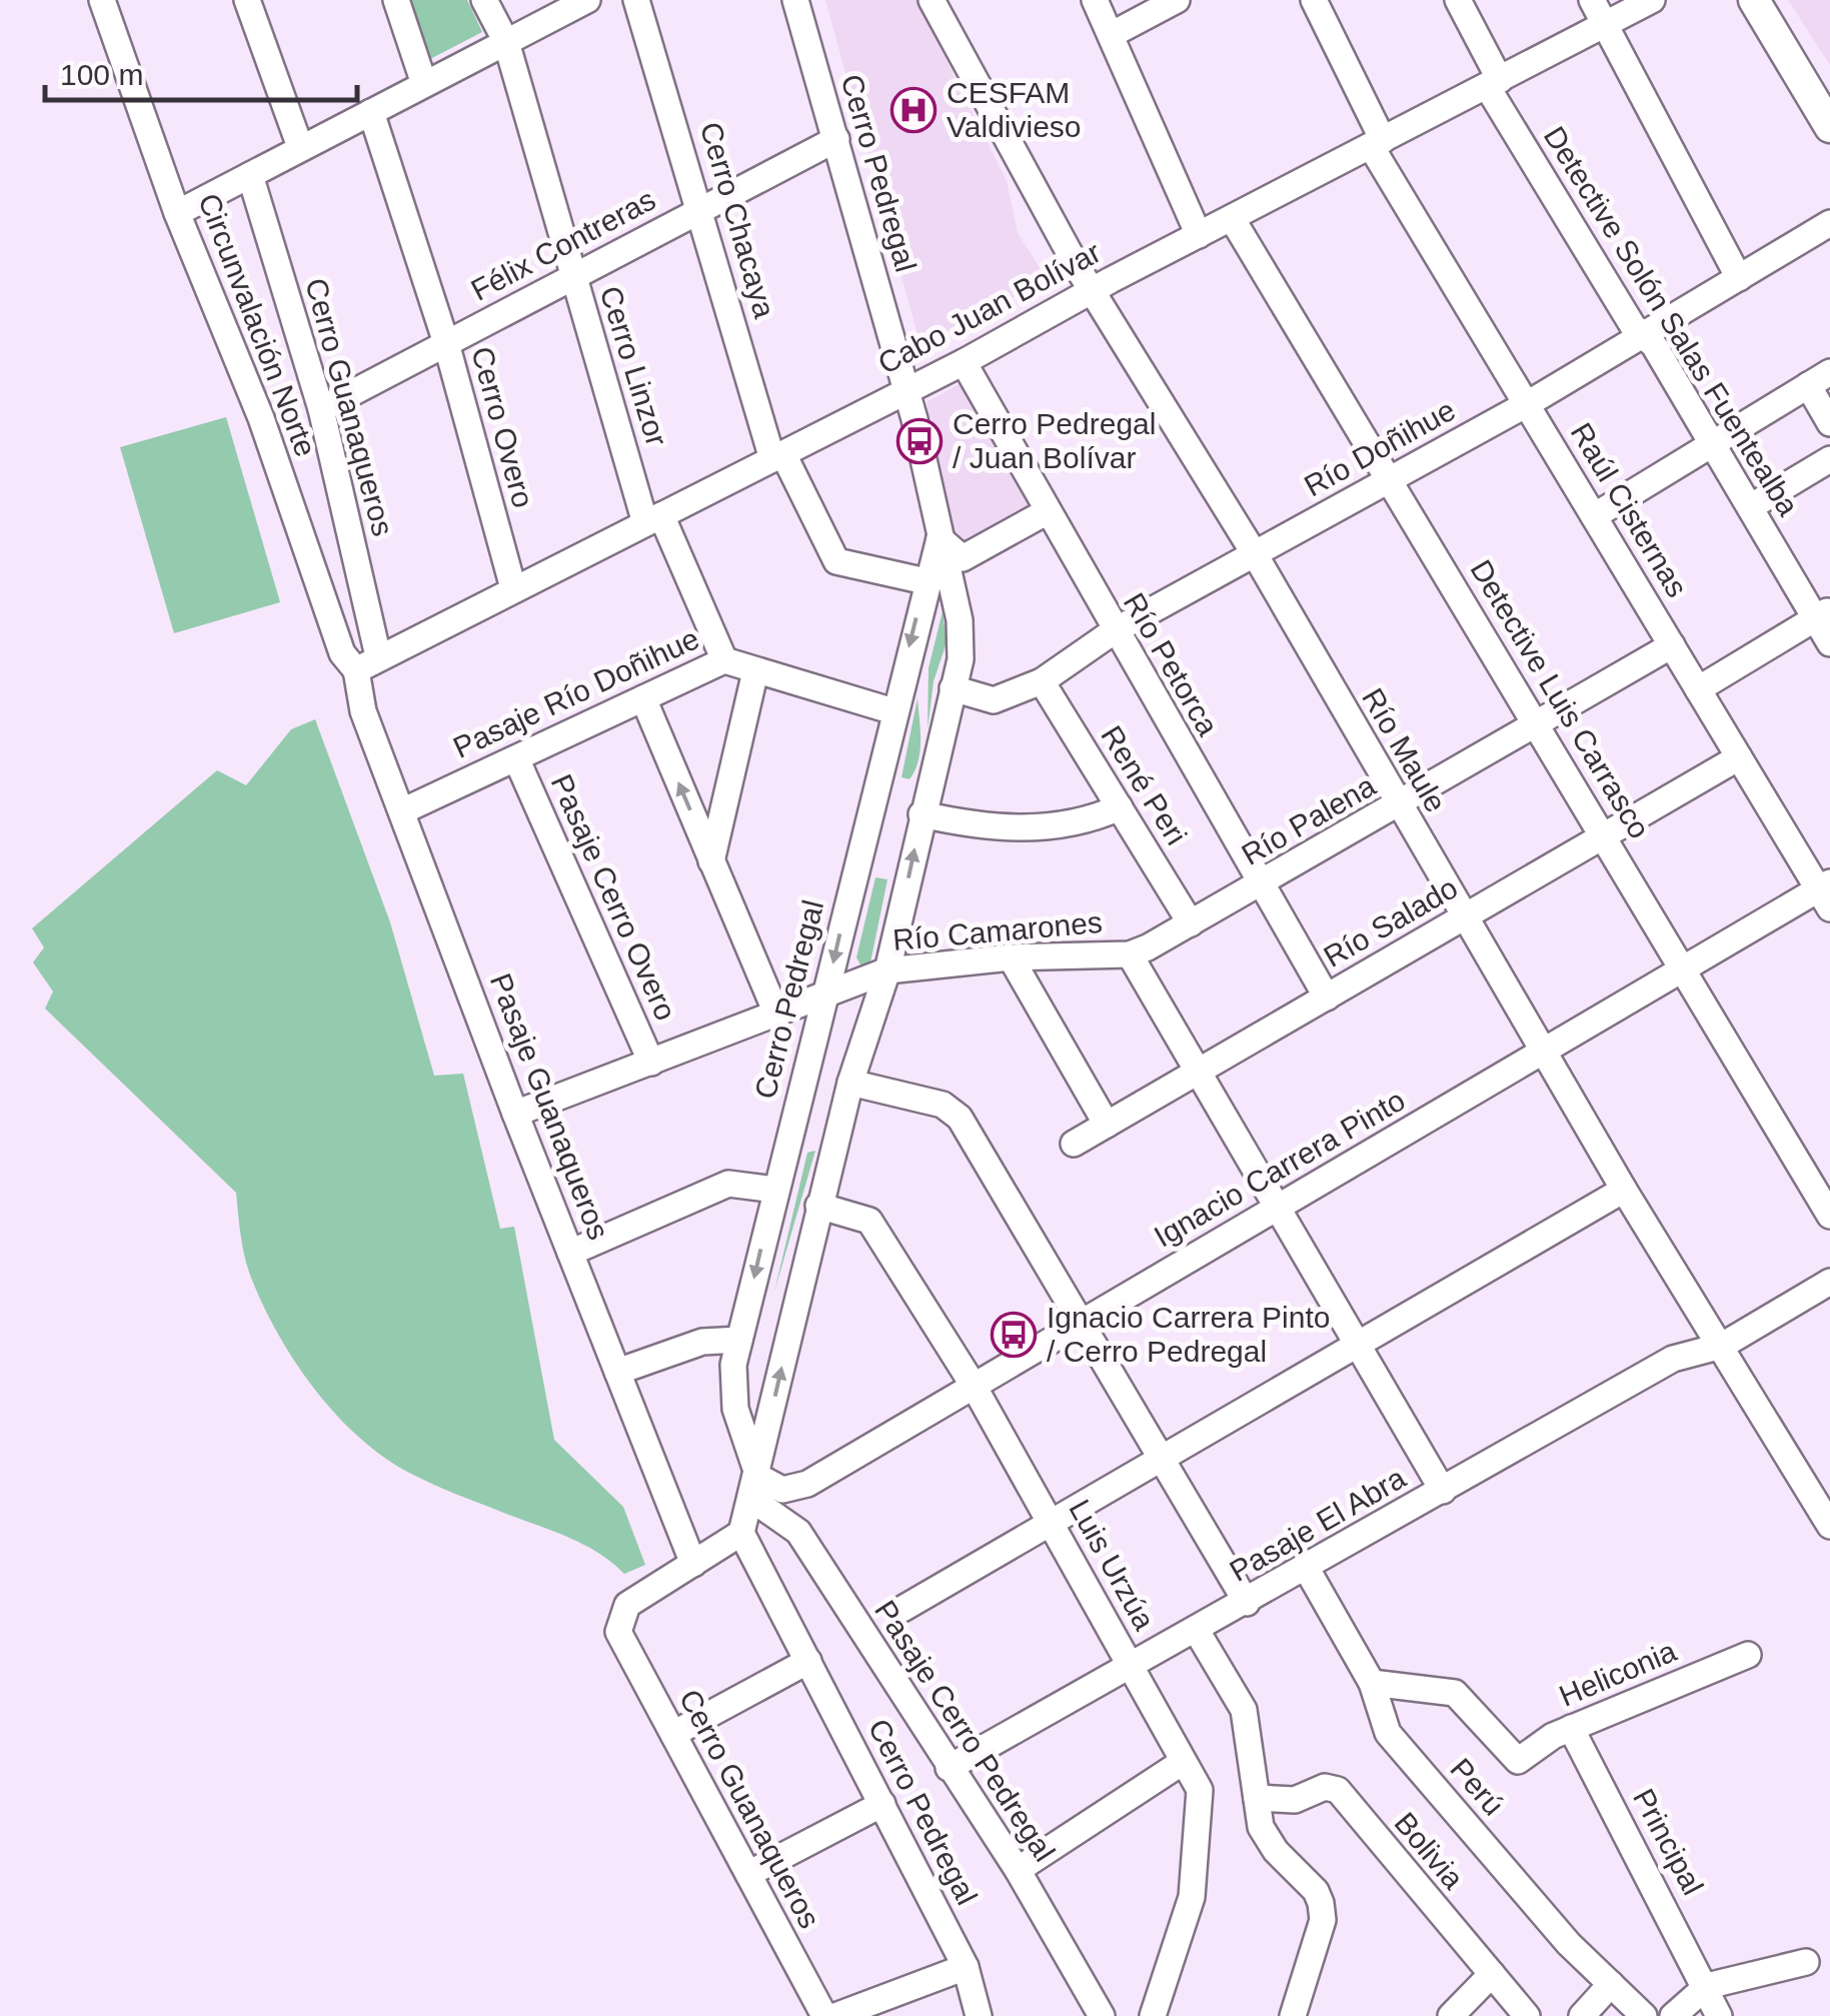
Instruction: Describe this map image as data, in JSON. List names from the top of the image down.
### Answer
{
  "streets": {
    "street": [
      "Cerro Pedregal",
      "Cerro Chacaya",
      "Félix Contreras",
      "Cabo Juan Bolívar",
      "Detective Solón Salas Fuentealba",
      "Circunvalación Norte",
      "Cerro Linzor",
      "Cerro Guanaqueros",
      "Cerro Overo",
      "Río Doñihue",
      "Raúl Cisternas",
      "Río Petorca",
      "Pasaje Río Doñihue",
      "Detective Luis Carrasco",
      "Río Maule",
      "René Peri",
      "Río Palena",
      "Pasaje Cerro Overo",
      "Río Salado",
      "Río Camarones",
      "Pasaje Guanaqueros",
      "Ignacio Carrera Pinto",
      "Pasaje El Abra",
      "Luis Urzúa",
      "Heliconia",
      "Pasaje Cerro Pedregal",
      "Perú",
      "Principal",
      "Bolivia"
    ]
  },
  "crossings": [
    ["Cerro Pedregal", "Cerro Chacaya"],
    ["Cerro Pedregal", "Félix Contreras"],
    ["Cerro Pedregal", "Cabo Juan Bolívar"],
    ["Cerro Pedregal", "Río Doñihue"],
    ["Cerro Pedregal", "Pasaje Río Doñihue"],
    ["Cerro Pedregal", "Río Camarones"],
    ["Cerro Pedregal", "Ignacio Carrera Pinto"],
    ["Cerro Pedregal", "Luis Urzúa"],
    ["Cerro Pedregal", "Pasaje Cerro Pedregal"],
    ["Cerro Chacaya", "Félix Contreras"],
    ["Cerro Chacaya", "Cabo Juan Bolívar"],
    ["Félix Contreras", "Cerro Linzor"],
    ["Félix Contreras", "Cerro Guanaqueros"],
    ["Félix Contreras", "Cerro Overo"],
    ["Cabo Juan Bolívar", "Detective Solón Salas Fuentealba"],
    ["Cabo Juan Bolívar", "Circunvalación Norte"],
    ["Cabo Juan Bolívar", "Cerro Linzor"],
    ["Cabo Juan Bolívar", "Cerro Guanaqueros"],
    ["Cabo Juan Bolívar", "Cerro Overo"],
    ["Cabo Juan Bolívar", "Raúl Cisternas"],
    ["Cabo Juan Bolívar", "Río Petorca"],
    ["Cabo Juan Bolívar", "Detective Luis Carrasco"],
    ["Cabo Juan Bolívar", "Río Maule"],
    ["Cabo Juan Bolívar", "Pasaje Guanaqueros"],
    ["Detective Solón Salas Fuentealba", "Río Doñihue"],
    ["Circunvalación Norte", "Cerro Guanaqueros"],
    ["Circunvalación Norte", "Pasaje Guanaqueros"],
    ["Cerro Linzor", "Pasaje Río Doñihue"],
    ["Cerro Guanaqueros", "Pasaje Guanaqueros"],
    ["Río Doñihue", "Raúl Cisternas"],
    ["Río Doñihue", "Río Petorca"],
    ["Río Doñihue", "Detective Luis Carrasco"],
    ["Río Doñihue", "Río Maule"],
    ["Río Doñihue", "René Peri"],
    ["Raúl Cisternas", "Río Palena"],
    ["Raúl Cisternas", "Río Salado"],
    ["Raúl Cisternas", "Ignacio Carrera Pinto"],
    ["Río Petorca", "Río Palena"],
    ["Río Petorca", "Río Salado"],
    ["Pasaje Río Doñihue", "Pasaje Cerro Overo"],
    ["Pasaje Río Doñihue", "Pasaje Guanaqueros"],
    ["Detective Luis Carrasco", "Río Palena"],
    ["Detective Luis Carrasco", "Río Salado"],
    ["Detective Luis Carrasco", "Ignacio Carrera Pinto"],
    ["Río Maule", "Río Palena"],
    ["Río Maule", "Río Salado"],
    ["Río Maule", "Ignacio Carrera Pinto"],
    ["Río Maule", "Pasaje El Abra"],
    ["René Peri", "Río Palena"],
    ["Río Palena", "Río Camarones"],
    ["Pasaje Cerro Overo", "Río Camarones"],
    ["Río Salado", "Río Camarones"],
    ["Río Camarones", "Pasaje Guanaqueros"],
    ["Río Camarones", "Ignacio Carrera Pinto"],
    ["Río Camarones", "Pasaje El Abra"],
    ["Ignacio Carrera Pinto", "Luis Urzúa"],
    ["Ignacio Carrera Pinto", "Pasaje Cerro Pedregal"],
    ["Pasaje El Abra", "Luis Urzúa"],
    ["Pasaje El Abra", "Pasaje Cerro Pedregal"],
    ["Pasaje El Abra", "Perú"],
    ["Heliconia", "Perú"],
    ["Heliconia", "Principal"]
  ],
  "places": {
    "hospital": ["CESFAM Valdivieso"],
    "bus stop": ["Cerro Pedregal / Juan Bolívar", "Ignacio Carrera Pinto / Cerro Pedregal"]
  },
  "scale_bar": "100 m"
}
